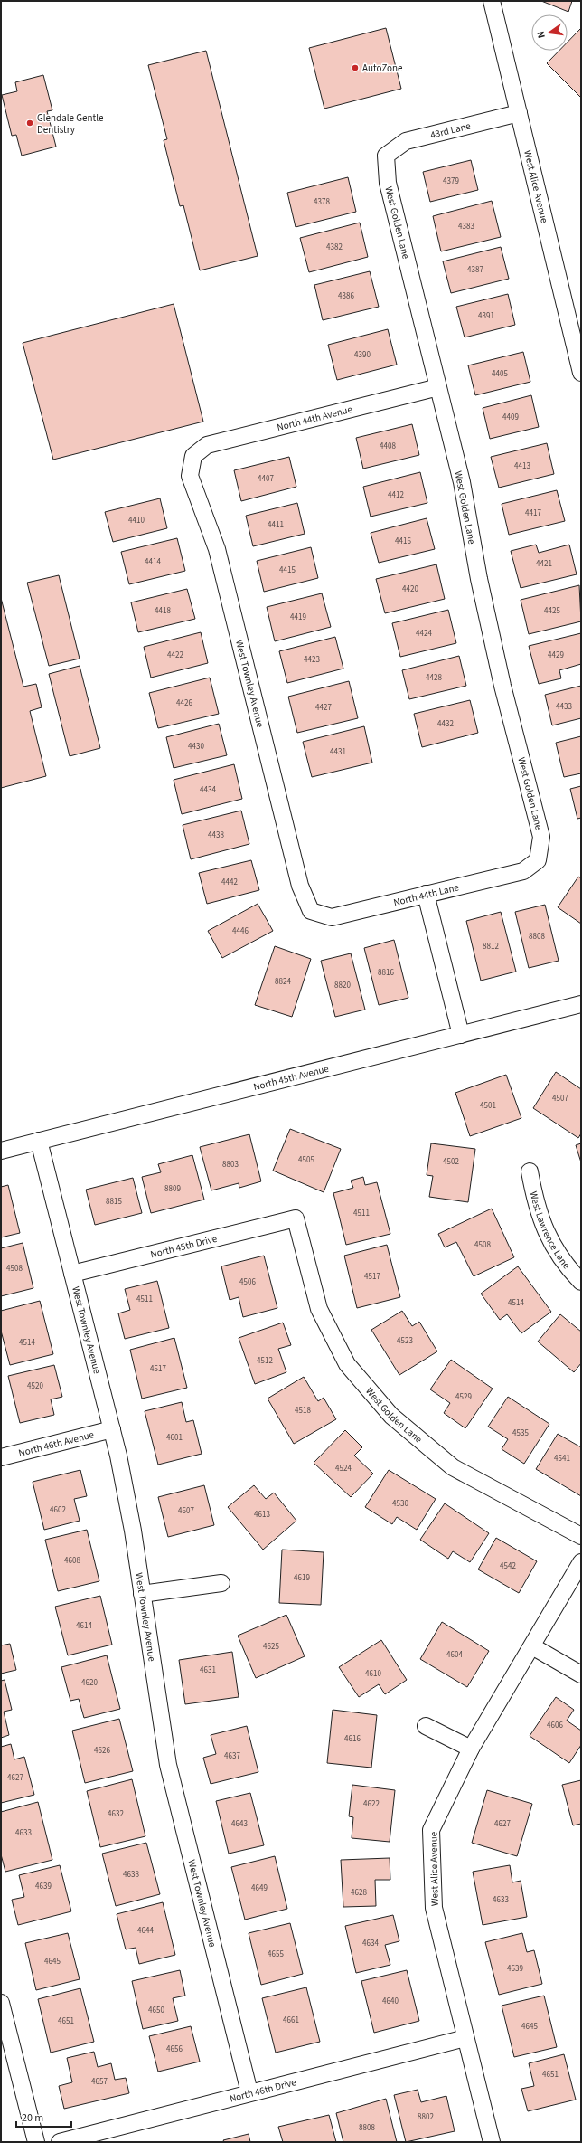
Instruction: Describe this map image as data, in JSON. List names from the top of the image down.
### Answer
{
  "streets": {
    "street": [
      "43rd Lane",
      "West Alice Avenue",
      "West Golden Lane",
      "North 44th Avenue",
      "West Townley Avenue",
      "North 44th Lane",
      "North 45th Avenue",
      "West Lawrence Lane",
      "North 45th Drive",
      "North 46th Avenue",
      "North 46th Drive"
    ]
  },
  "crossings": [
    ["43rd Lane", "West Alice Avenue"],
    ["43rd Lane", "West Golden Lane"],
    ["West Alice Avenue", "North 46th Drive"],
    ["West Golden Lane", "North 44th Avenue"],
    ["West Golden Lane", "North 44th Lane"],
    ["West Golden Lane", "North 45th Drive"],
    ["North 44th Avenue", "West Townley Avenue"],
    ["West Townley Avenue", "North 44th Lane"],
    ["West Townley Avenue", "North 45th Avenue"],
    ["West Townley Avenue", "North 45th Drive"],
    ["West Townley Avenue", "North 46th Avenue"],
    ["West Townley Avenue", "North 46th Drive"]
  ],
  "places": ["AutoZone", "Glendale Gentle Dentistry"],
  "house_numbers": [
    "4379",
    "4378",
    "4383",
    "4382",
    "4387",
    "4386",
    "4391",
    "4390",
    "4405",
    "4409",
    "4408",
    "4413",
    "4407",
    "4412",
    "4417",
    "4410",
    "4411",
    "4416",
    "4414",
    "4421",
    "4415",
    "4420",
    "4418",
    "4425",
    "4419",
    "4424",
    "4422",
    "4429",
    "4423",
    "4428",
    "4426",
    "4433",
    "4427",
    "4432",
    "4430",
    "4431",
    "4434",
    "4438",
    "4442",
    "4446",
    "8808",
    "8812",
    "8816",
    "8824",
    "8820",
    "4507",
    "4501",
    "4505",
    "4502",
    "8803",
    "8809",
    "8815",
    "4511",
    "4508",
    "4508",
    "4517",
    "4506",
    "4511",
    "4514",
    "4523",
    "4514",
    "4512",
    "4517",
    "4520",
    "4529",
    "4518",
    "4535",
    "4601",
    "4541",
    "4524",
    "4530",
    "4602",
    "4607",
    "4613",
    "4608",
    "4542",
    "4619",
    "4614",
    "4625",
    "4604",
    "4631",
    "4610",
    "4620",
    "4606",
    "4616",
    "4626",
    "4637",
    "4627",
    "4622",
    "4632",
    "4643",
    "4627",
    "4633",
    "4638",
    "4639",
    "4649",
    "4628",
    "4633",
    "4644",
    "4634",
    "4655",
    "4645",
    "4639",
    "4640",
    "4650",
    "4661",
    "4651",
    "4645",
    "4656",
    "4651",
    "4657",
    "8802",
    "8808"
  ],
  "scale_bar": "20 m",
  "north": "left"
}
